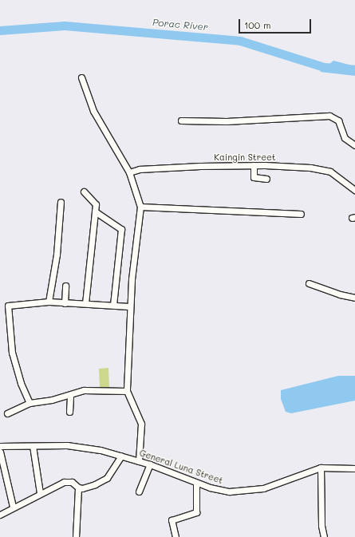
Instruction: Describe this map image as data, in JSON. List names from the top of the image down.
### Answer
{
  "streets": {
    "street": ["Kaingin Street", "General Luna Street"]
  },
  "water": ["Porac River"],
  "scale_bar": "100 m"
}
